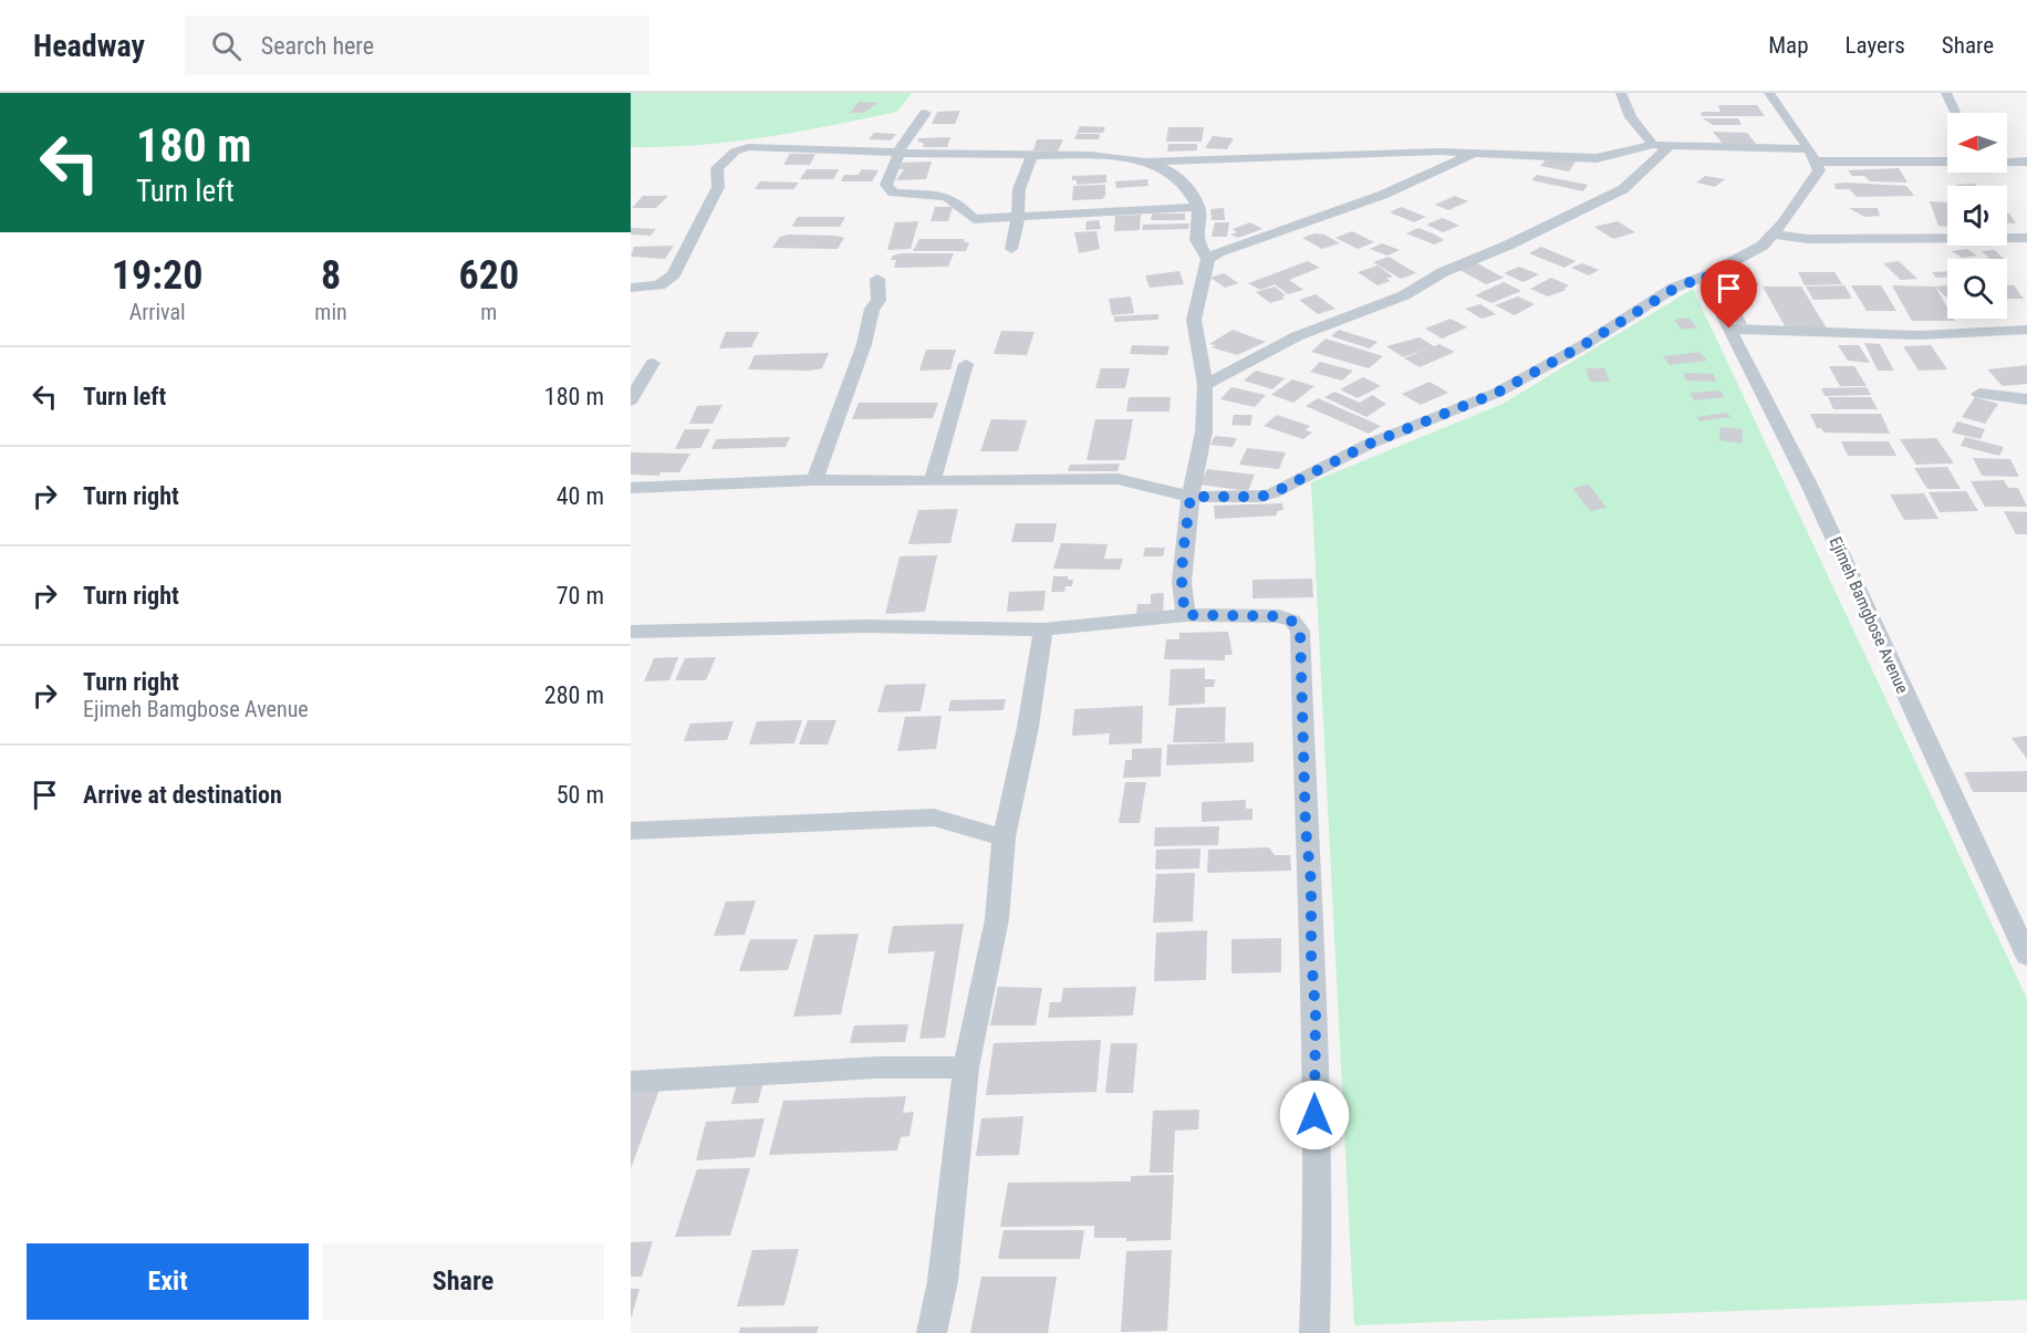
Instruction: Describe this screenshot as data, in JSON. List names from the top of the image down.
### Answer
{
  "streets": {
    "street": ["Ejimeh Bamgbose Avenue"]
  },
  "north": "left",
  "page": {
    "header": "Headway",
    "search": "Search here",
    "nav": ["Map", "Layers", "Share"],
    "turn": ["180 m", "Turn left"],
    "eta": [
      "19:20",
      "Arrival",
      "8",
      "min",
      "620",
      "m"
    ],
    "list": [
      {
        "name": "Turn left",
        "value": "180 m"
      },
      {
        "name": "Turn right",
        "value": "40 m"
      },
      {
        "name": "Turn right",
        "value": "70 m"
      },
      {
        "name": "Turn right",
        "note": "Ejimeh Bamgbose Avenue",
        "value": "280 m"
      },
      {
        "name": "Arrive at destination",
        "value": "50 m"
      }
    ],
    "buttons": ["Exit", "Share"]
  }
}
